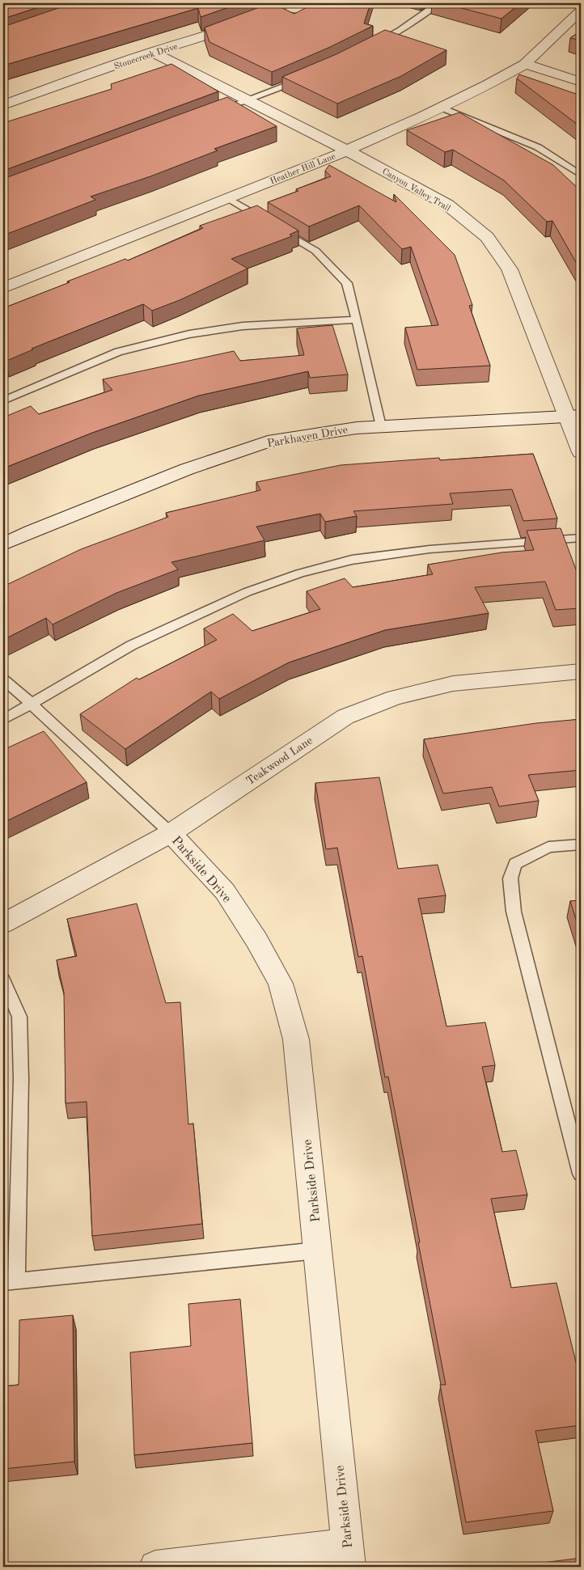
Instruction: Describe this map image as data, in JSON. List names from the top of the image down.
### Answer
{
  "streets": {
    "street": [
      "Stonecreek Drive",
      "Heather Hill Lane",
      "Canyon Valley Trail",
      "Parkhaven Drive",
      "Teakwood Lane",
      "Parkside Drive"
    ]
  },
  "crossings": [
    ["Stonecreek Drive", "Canyon Valley Trail"],
    ["Heather Hill Lane", "Canyon Valley Trail"],
    ["Canyon Valley Trail", "Parkhaven Drive"],
    ["Teakwood Lane", "Parkside Drive"]
  ]
}
